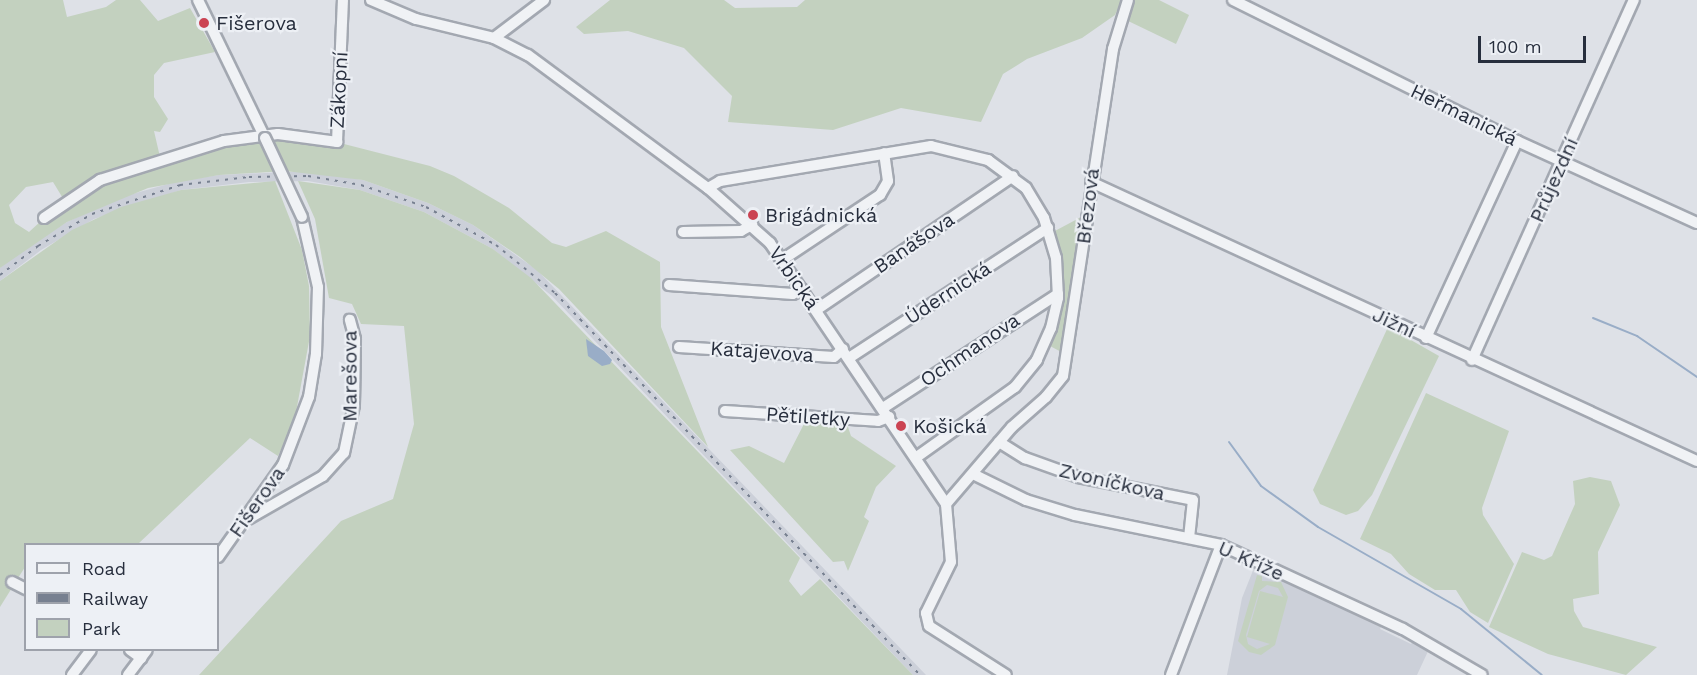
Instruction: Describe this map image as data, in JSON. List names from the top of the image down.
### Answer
{
  "streets": {
    "street": [
      "Zákopní",
      "Heřmanická",
      "Průjezdní",
      "Březová",
      "Banášova",
      "Vrbická",
      "Údernická",
      "Jižní",
      "Ochmanova",
      "Katajevova",
      "Marešova",
      "Pětiletky",
      "Zvoníčkova",
      "Fišerova",
      "U Kříže"
    ]
  },
  "crossings": [
    ["Zákopní", "Fišerova"],
    ["Heřmanická", "Průjezdní"],
    ["Průjezdní", "Jižní"],
    ["Březová", "Jižní"],
    ["Březová", "Zvoníčkova"],
    ["Banášova", "Vrbická"],
    ["Vrbická", "Údernická"],
    ["Vrbická", "Ochmanova"],
    ["Vrbická", "Katajevova"],
    ["Vrbická", "Pětiletky"],
    ["Údernická", "Katajevova"],
    ["Ochmanova", "Pětiletky"],
    ["Marešova", "Fišerova"],
    ["Zvoníčkova", "U Kříže"]
  ],
  "places": ["Fišerova", "Brigádnická", "Košická"],
  "legend": ["Road", "Railway", "Park"],
  "scale_bar": "100 m"
}
